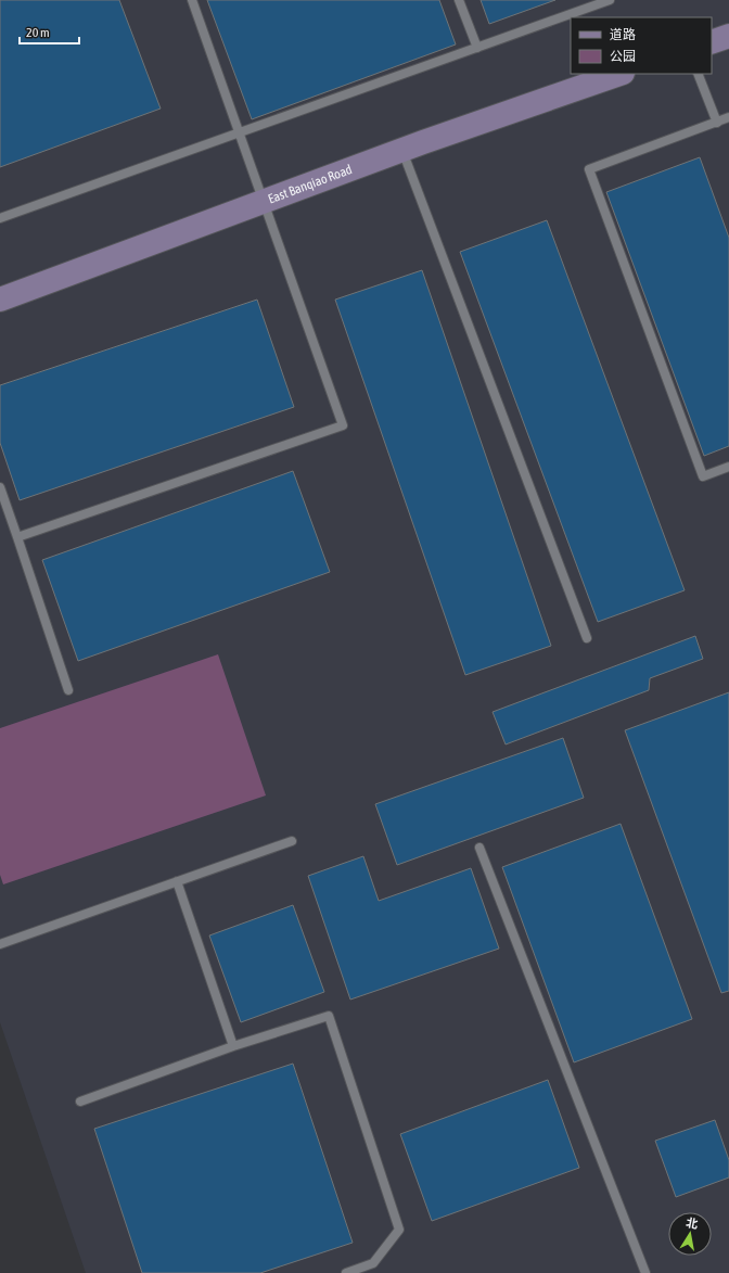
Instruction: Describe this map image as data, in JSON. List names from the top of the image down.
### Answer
{
  "streets": {
    "street": ["East Banqiao Road"]
  },
  "legend": ["道路", "公园"],
  "scale_bar": "20 m",
  "north": "top"
}
